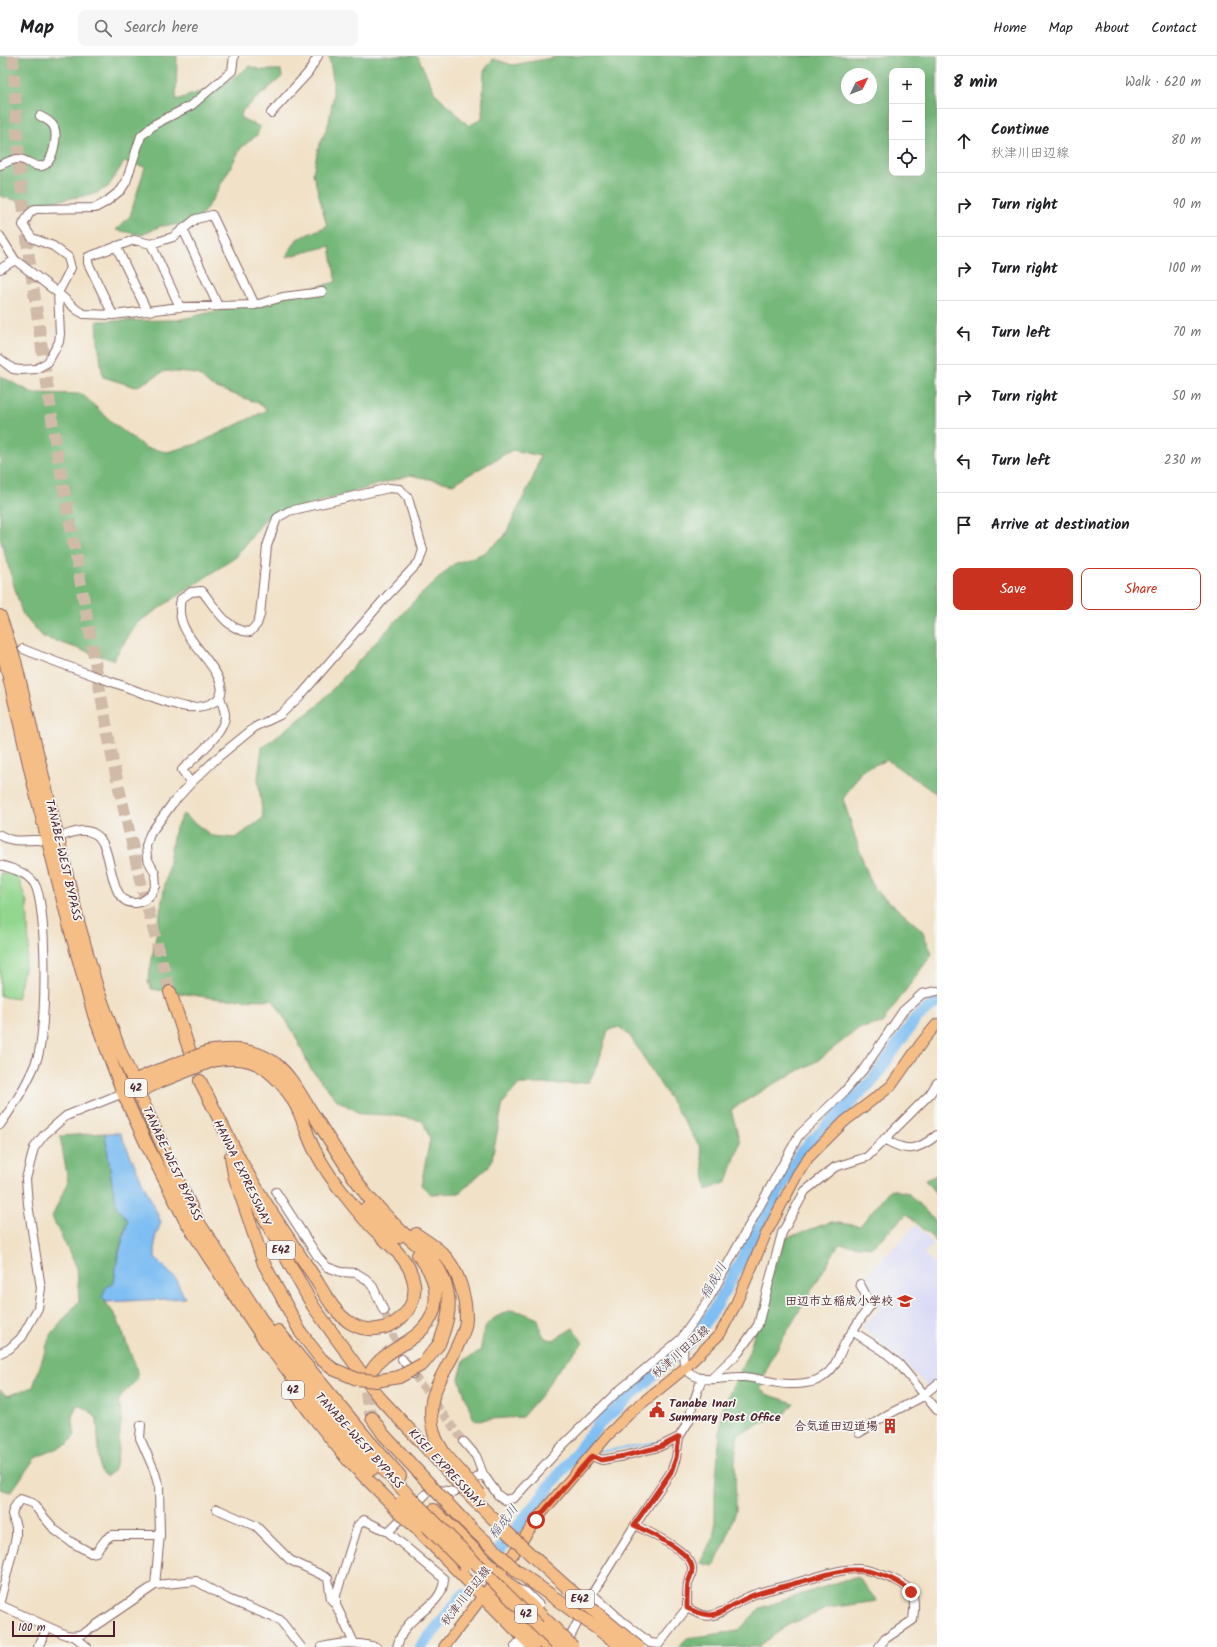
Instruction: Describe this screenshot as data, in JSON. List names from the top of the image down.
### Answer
{
  "streets": {
    "highway": [
      "TANABE-WEST BYPASS",
      "42",
      "HANWA EXPRESSWAY",
      "E42",
      "KISEI EXPRESSWAY"
    ],
    "main road": ["秋津川田辺線"]
  },
  "crossings": [
    ["TANABE-WEST BYPASS", "42"],
    ["TANABE-WEST BYPASS", "秋津川田辺線"],
    ["42", "秋津川田辺線"],
    ["HANWA EXPRESSWAY", "KISEI EXPRESSWAY"]
  ],
  "water": ["稲成川"],
  "places": {
    "school or university": ["田辺市立稲成小学校"],
    "public building": ["Tanabe Inari Summary Post Office"],
    "building": ["合気道田辺道場"]
  },
  "scale_bar": "100 m",
  "north": "top right",
  "page": {
    "header": "Map",
    "search": "Search here",
    "nav": [
      "Home",
      "Map",
      "About",
      "Contact"
    ],
    "heading": ["8 min", "Walk · 620 m"],
    "map_buttons": ["+", "−"],
    "list": [
      ["Continue", "秋津川田辺線", "80 m"],
      ["Turn right", "90 m"],
      ["Turn right", "100 m"],
      ["Turn left", "70 m"],
      ["Turn right", "50 m"],
      ["Turn left", "230 m"],
      "Arrive at destination"
    ],
    "buttons": ["Save", "Share"],
    "scale": "100 m"
  }
}
